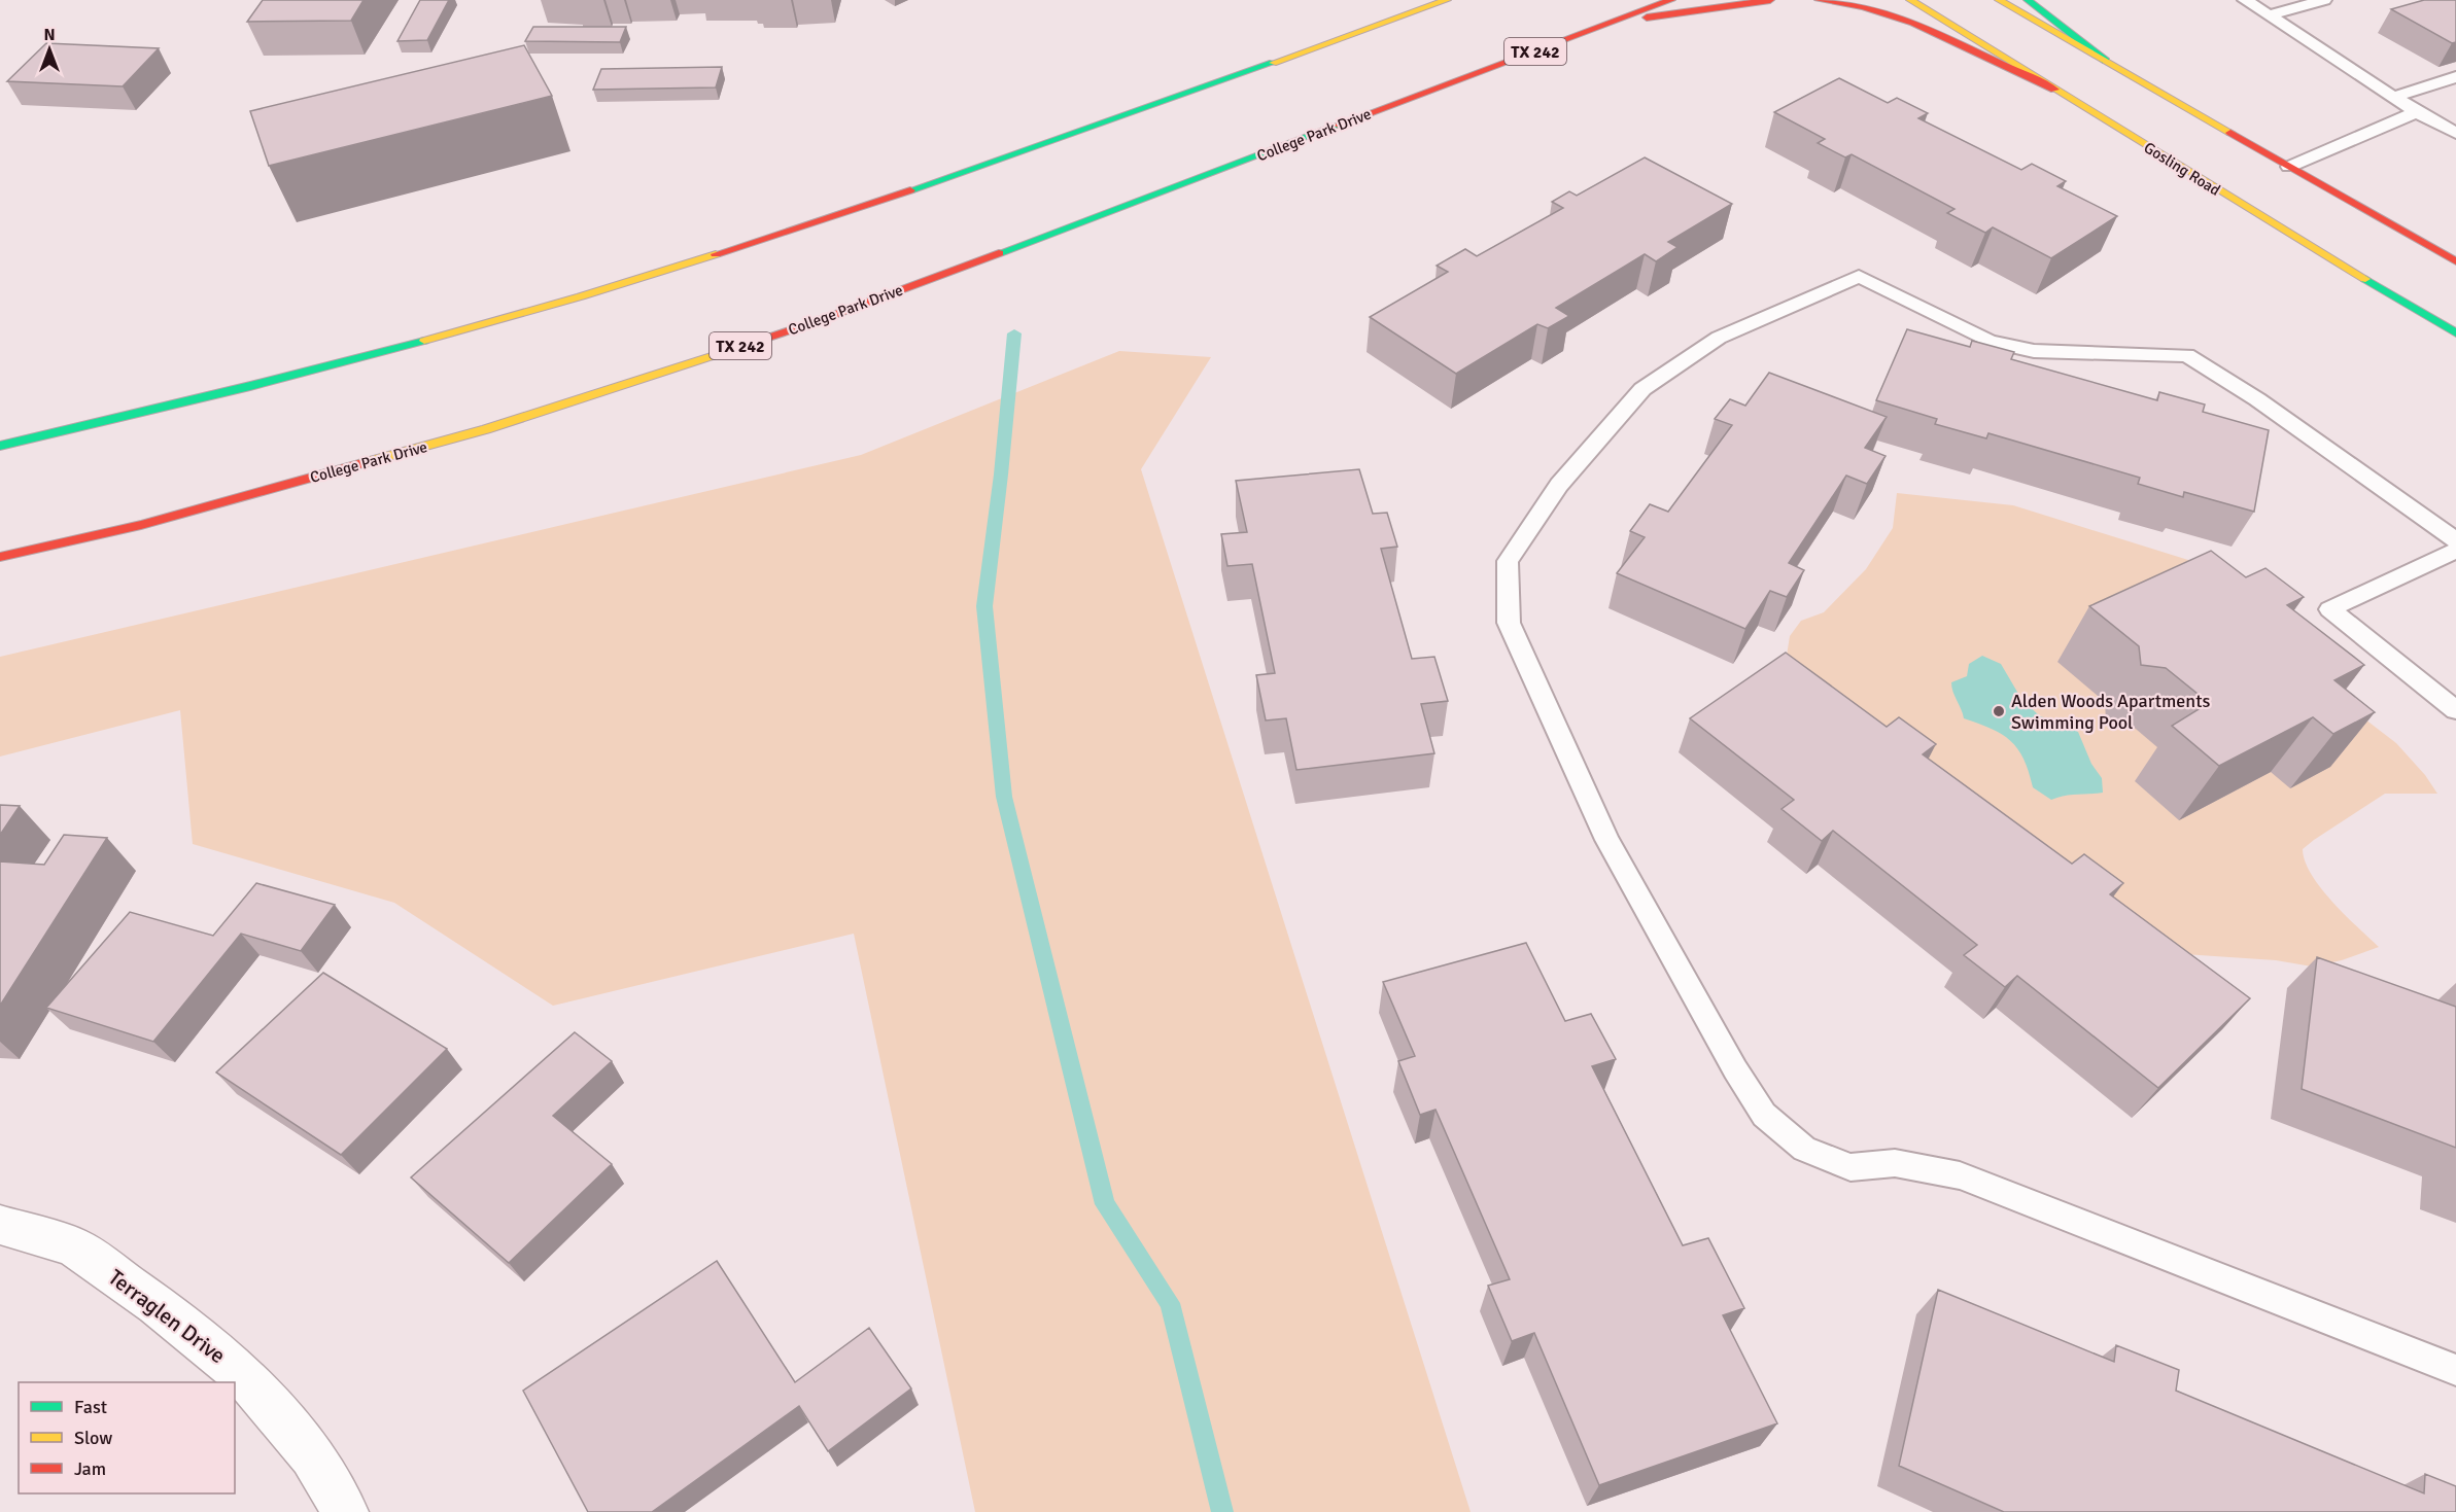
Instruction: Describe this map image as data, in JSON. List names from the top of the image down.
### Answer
{
  "streets": {
    "main road": ["TX 242", "College Park Drive", "Gosling Road"],
    "street": ["Terraglen Drive"]
  },
  "places": ["Alden Woods Apartments Swimming Pool"],
  "legend": ["Fast", "Slow", "Jam"],
  "north": "top"
}
